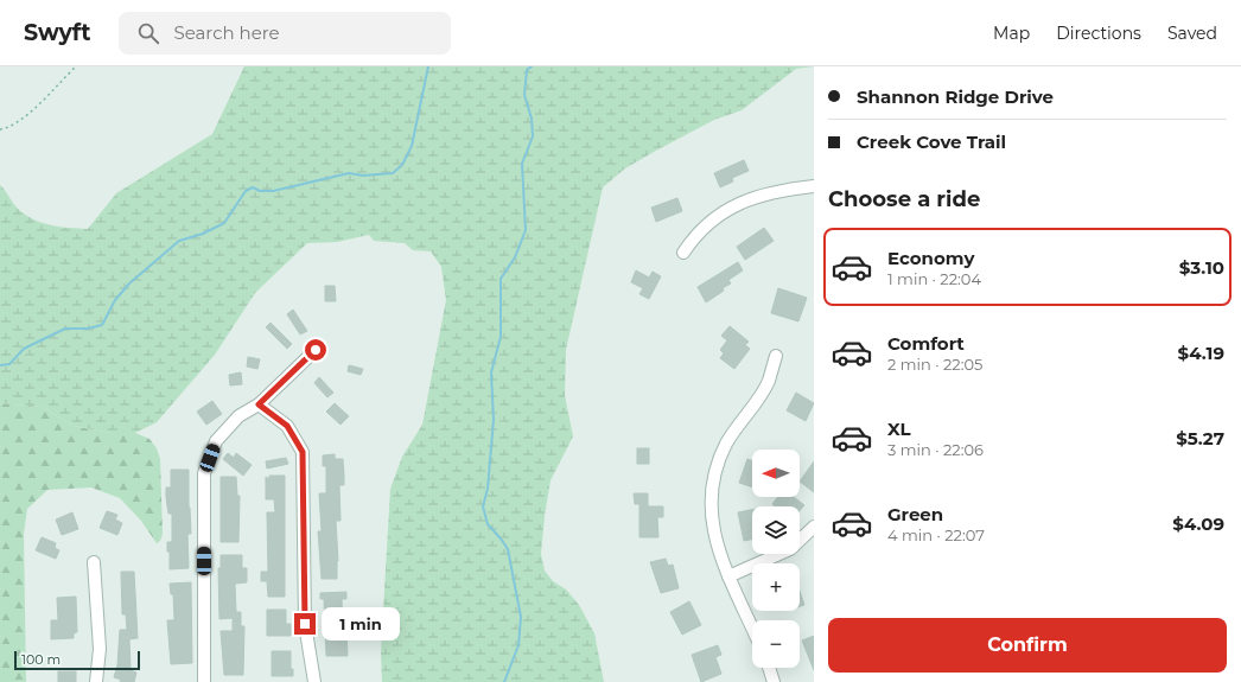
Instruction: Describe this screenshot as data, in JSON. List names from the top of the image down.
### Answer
{
  "scale_bar": "100 m",
  "north": "left",
  "page": {
    "header": "Swyft",
    "search": "Search here",
    "nav": ["Map", "Directions", "Saved"],
    "banner": ["Shannon Ridge Drive", "Creek Cove Trail"],
    "heading": "Choose a ride",
    "list": [
      {
        "name": "Economy",
        "note": "1 min · 22:04",
        "value": "$3.10"
      },
      {
        "name": "Comfort",
        "note": "2 min · 22:05",
        "value": "$4.19"
      },
      {
        "name": "XL",
        "note": "3 min · 22:06",
        "value": "$5.27"
      },
      {
        "name": "Green",
        "note": "4 min · 22:07",
        "value": "$4.09"
      }
    ],
    "map_buttons": ["+", "−"],
    "bubble": "1 min",
    "buttons": "Confirm",
    "scale": "100 m"
  }
}
